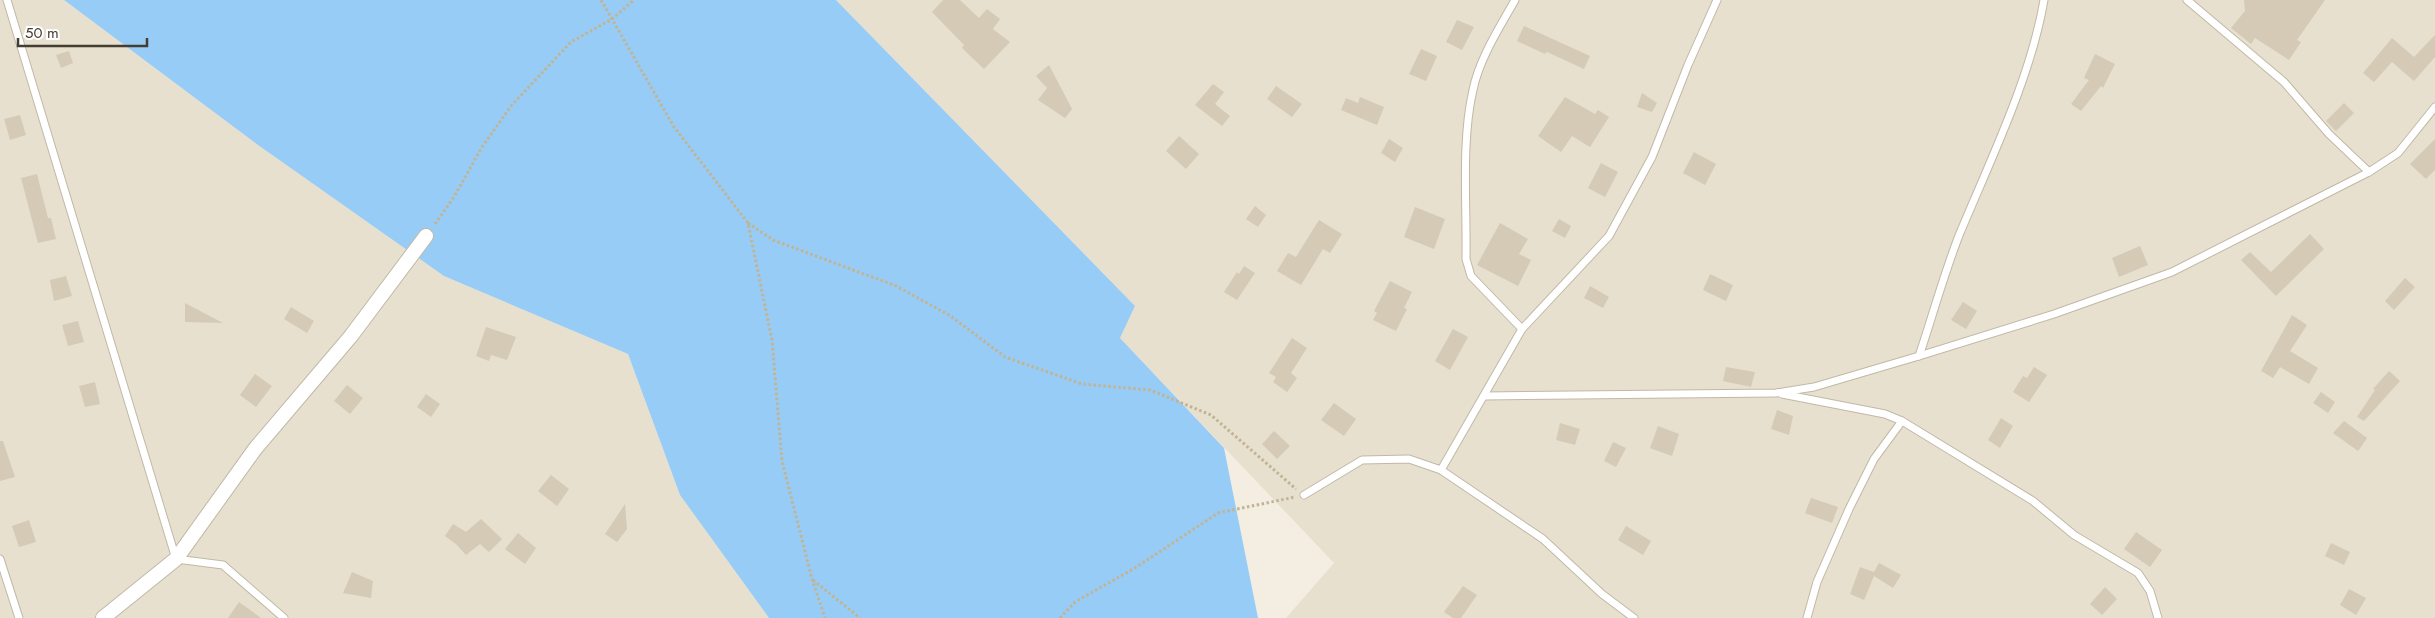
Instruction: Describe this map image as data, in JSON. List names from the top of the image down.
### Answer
{
  "scale_bar": "50 m"
}
